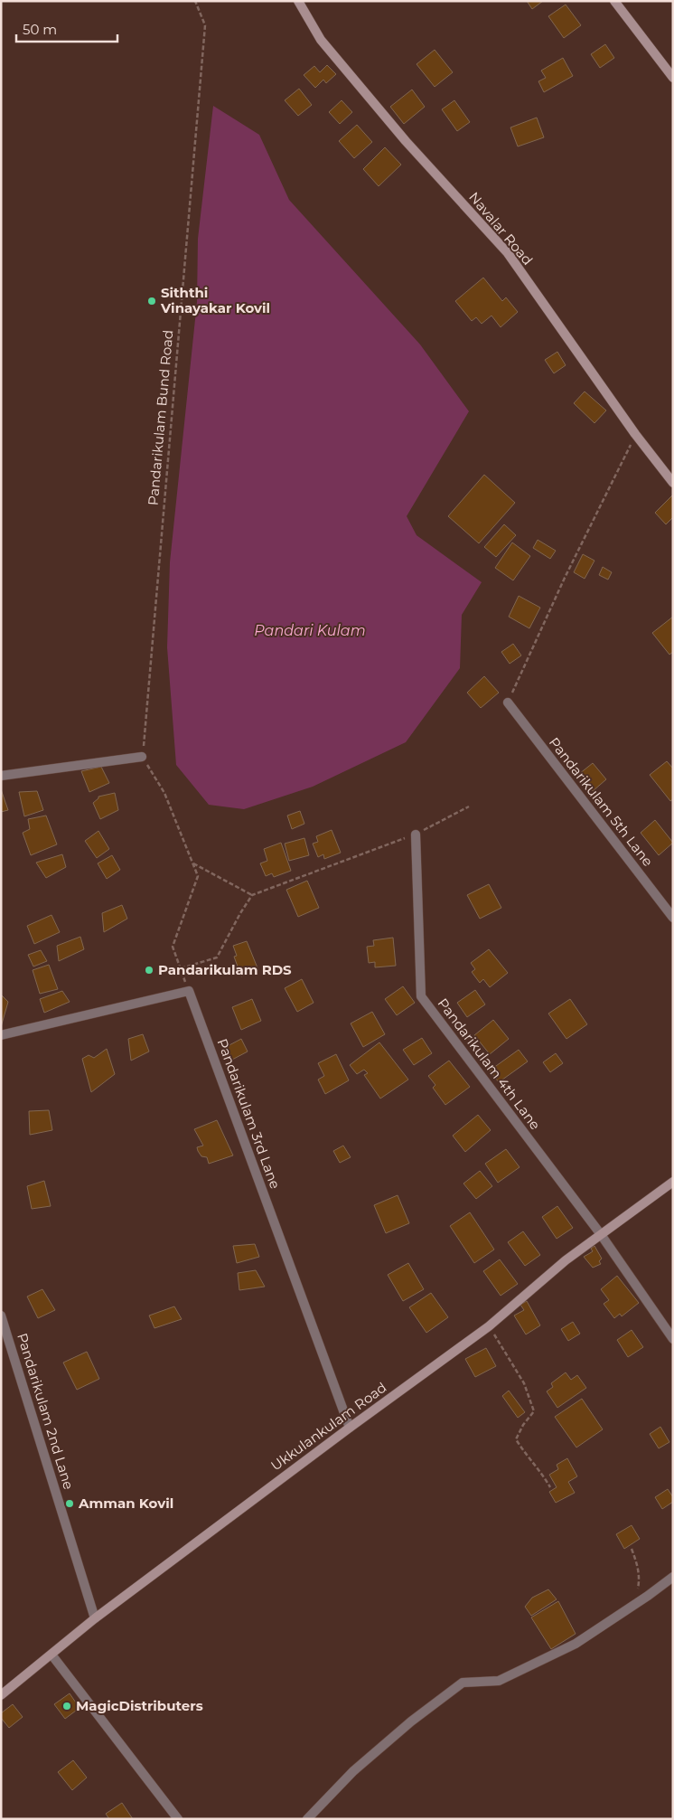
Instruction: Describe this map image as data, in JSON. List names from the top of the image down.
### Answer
{
  "streets": {
    "street": [
      "Navalar Road",
      "Pandarikulam 5th Lane",
      "Pandarikulam 4th Lane",
      "Pandarikulam 3rd Lane",
      "Pandarikulam 2nd Lane",
      "Ukkulankulam Road"
    ],
    "path": ["Pandarikulam Bund Road"]
  },
  "crossings": [
    ["Pandarikulam 4th Lane", "Ukkulankulam Road"],
    ["Pandarikulam 3rd Lane", "Ukkulankulam Road"],
    ["Pandarikulam 2nd Lane", "Ukkulankulam Road"]
  ],
  "water": ["Pandari Kulam"],
  "places": [
    "Siththi Vinayakar Kovil",
    "Pandarikulam RDS",
    "Amman Kovil",
    "MagicDistributers"
  ],
  "scale_bar": "50 m"
}
